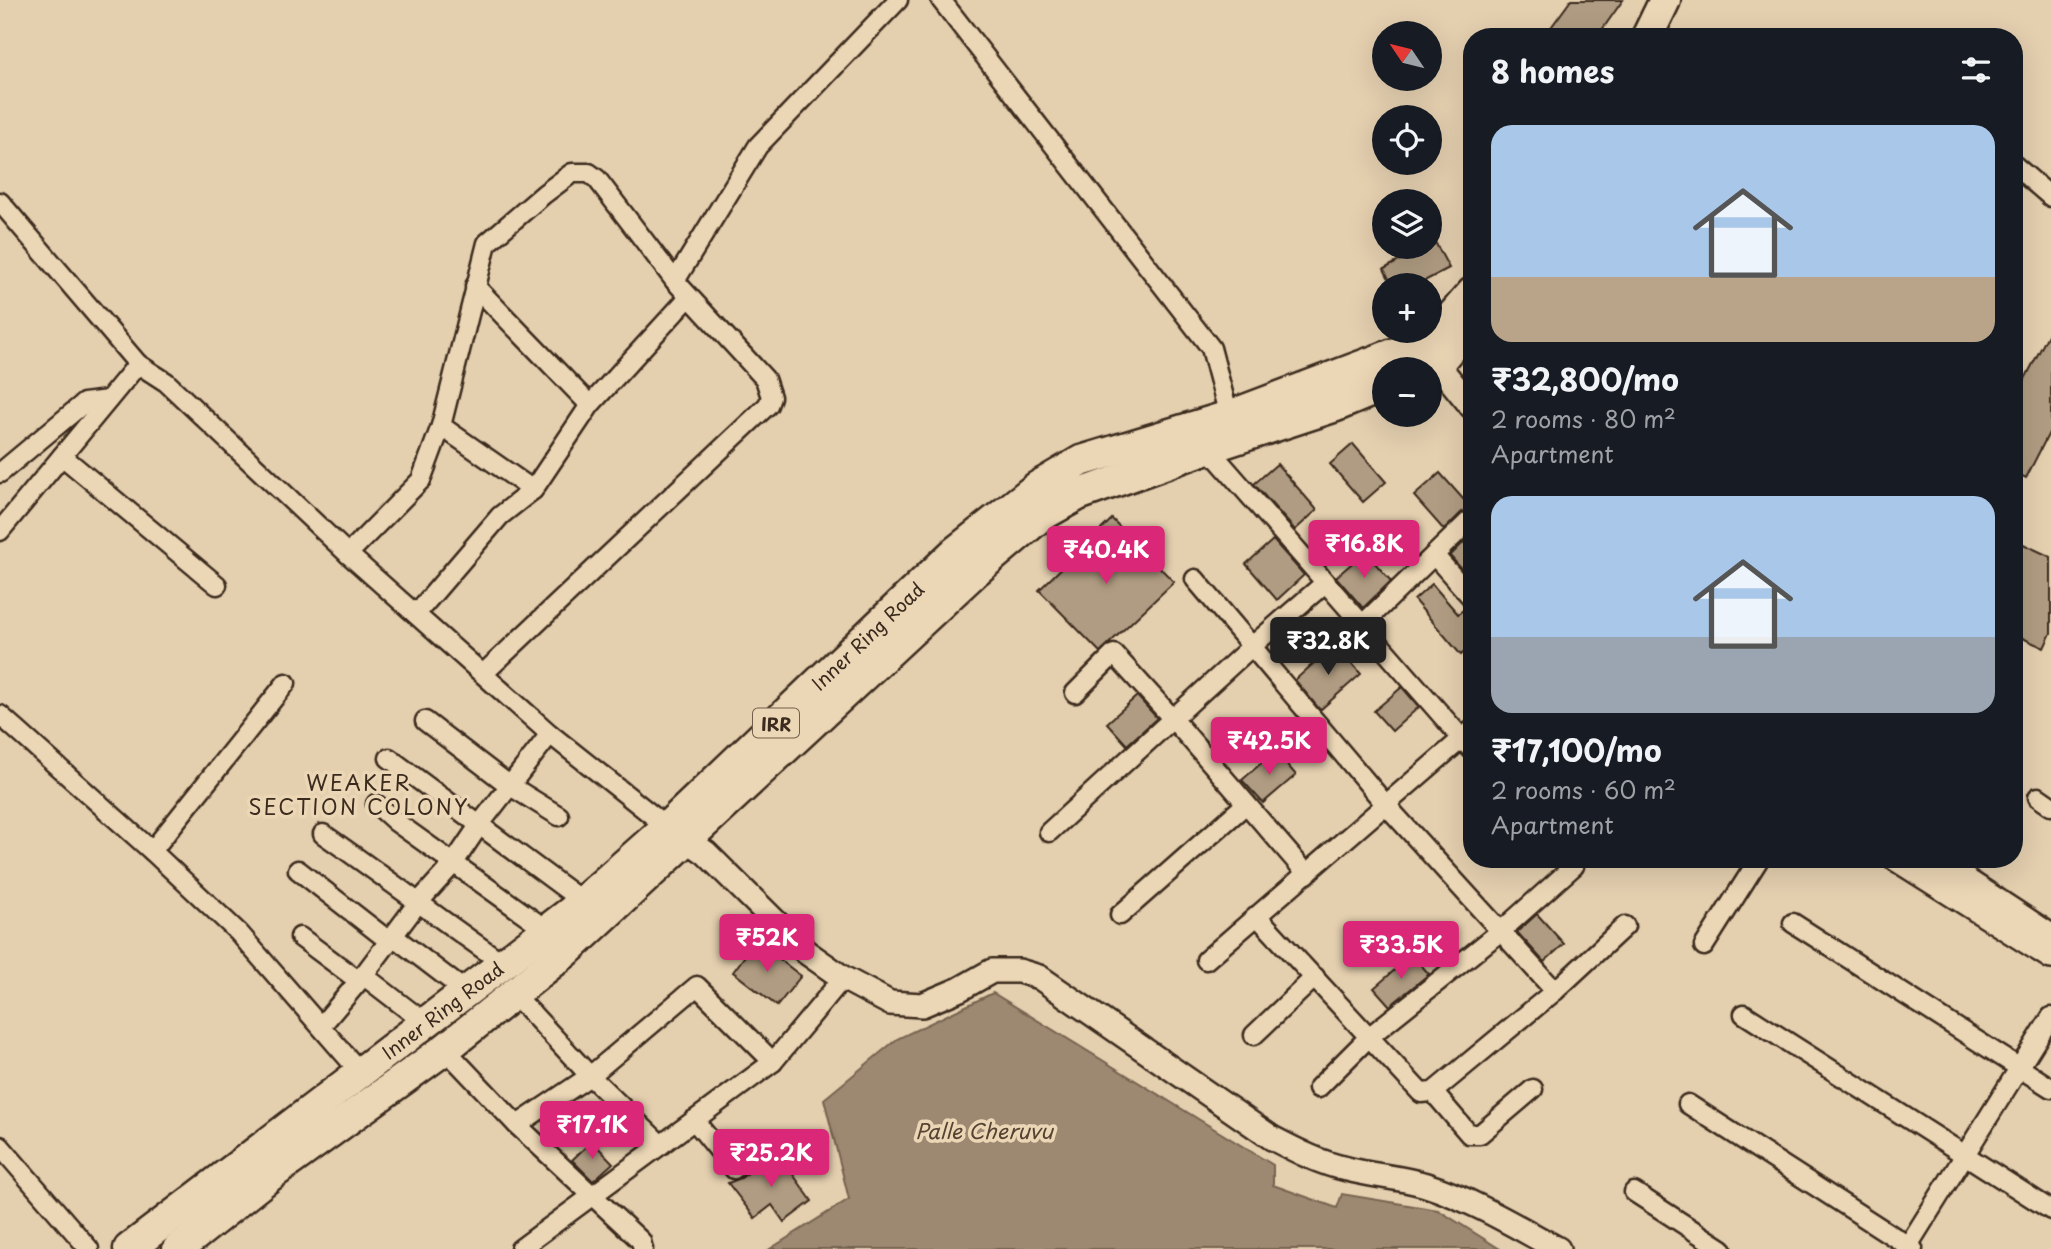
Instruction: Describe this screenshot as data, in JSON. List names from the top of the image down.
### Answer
{
  "streets": {
    "highway": ["Inner Ring Road", "IRR"]
  },
  "districts": ["WEAKER SECTION COLONY"],
  "water": ["Palle Cheruvu"],
  "north": "top left",
  "page": {
    "map_buttons": ["+", "−"],
    "heading": "8 homes",
    "list": [
      {
        "name": "₹32,800/mo",
        "note": "2 rooms · 80 m² · Apartment"
      },
      {
        "name": "₹17,100/mo",
        "note": "2 rooms · 60 m² · Apartment"
      }
    ],
    "price": [
      "₹16.8K",
      "₹40.4K",
      "₹32.8K",
      "₹42.5K",
      "₹52K",
      "₹33.5K",
      "₹17.1K",
      "₹25.2K"
    ]
  }
}
